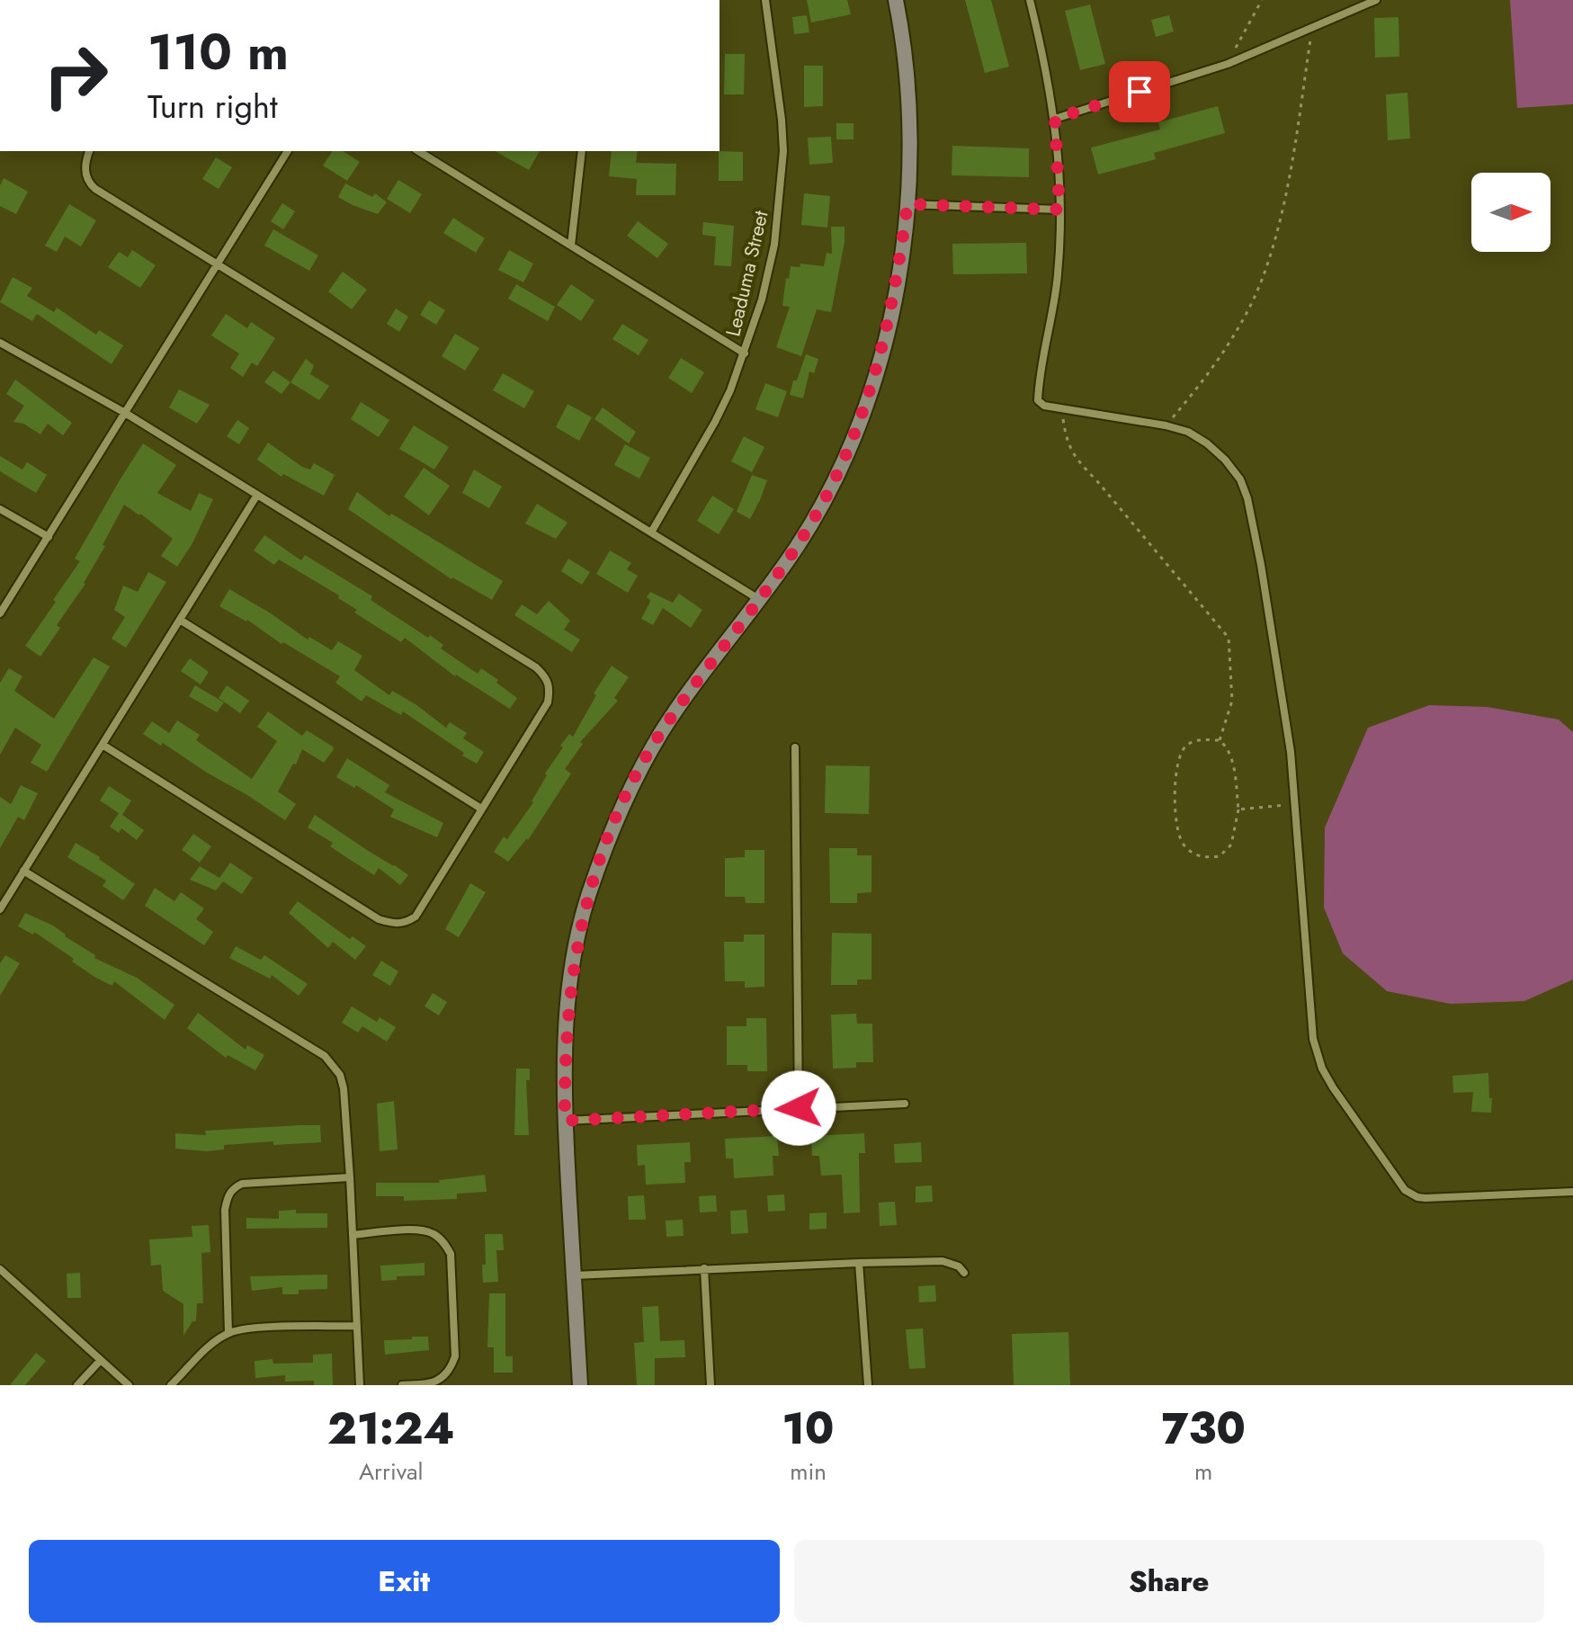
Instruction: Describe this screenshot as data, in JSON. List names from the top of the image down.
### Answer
{
  "streets": {
    "street": ["Leaduma Street"]
  },
  "north": "right",
  "page": {
    "turn": ["110 m", "Turn right"],
    "eta": [
      "21:24",
      "Arrival",
      "10",
      "min",
      "730",
      "m"
    ],
    "buttons": ["Exit", "Share"]
  }
}
